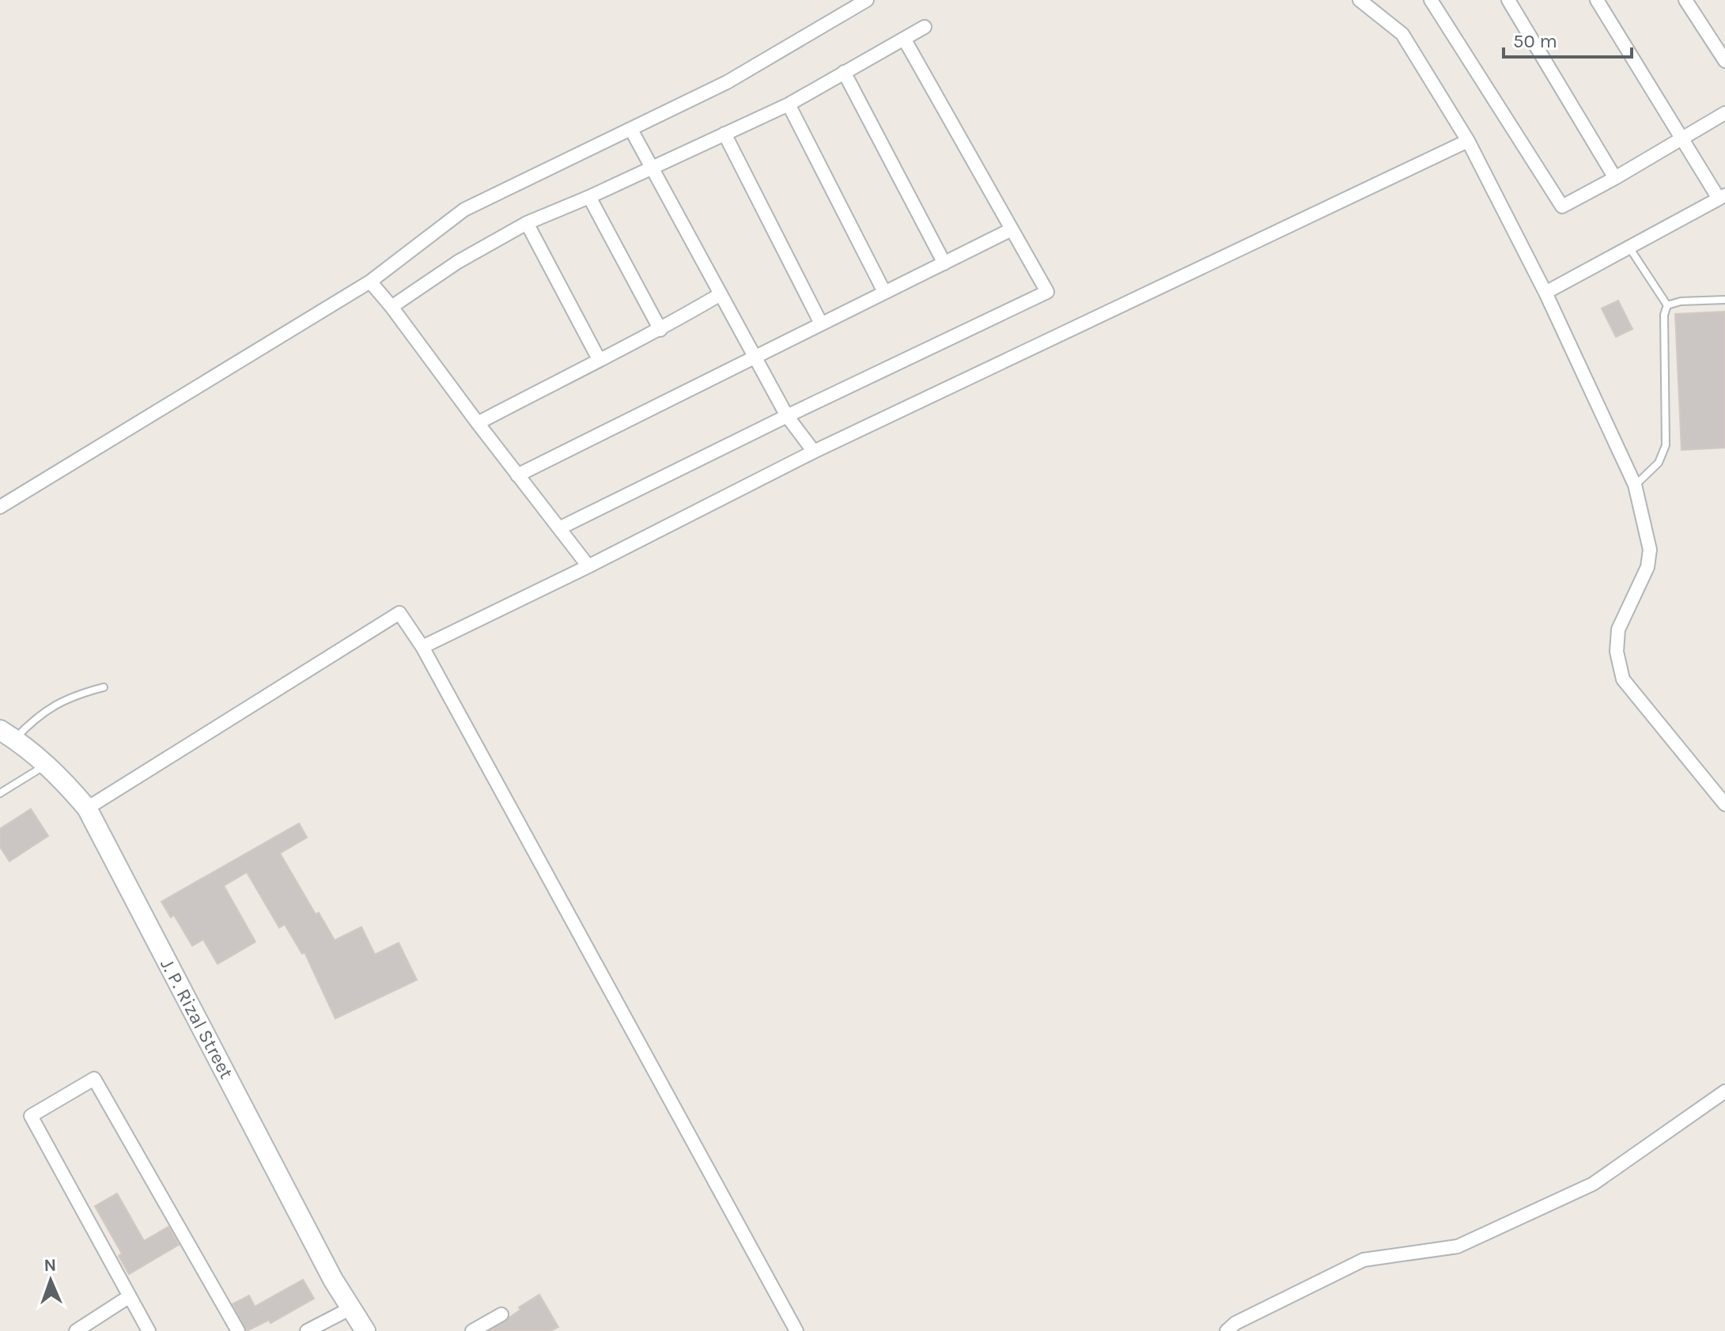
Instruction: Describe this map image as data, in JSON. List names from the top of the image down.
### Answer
{
  "streets": {
    "main road": ["J. P. Rizal Street"]
  },
  "scale_bar": "50 m",
  "north": "top"
}
